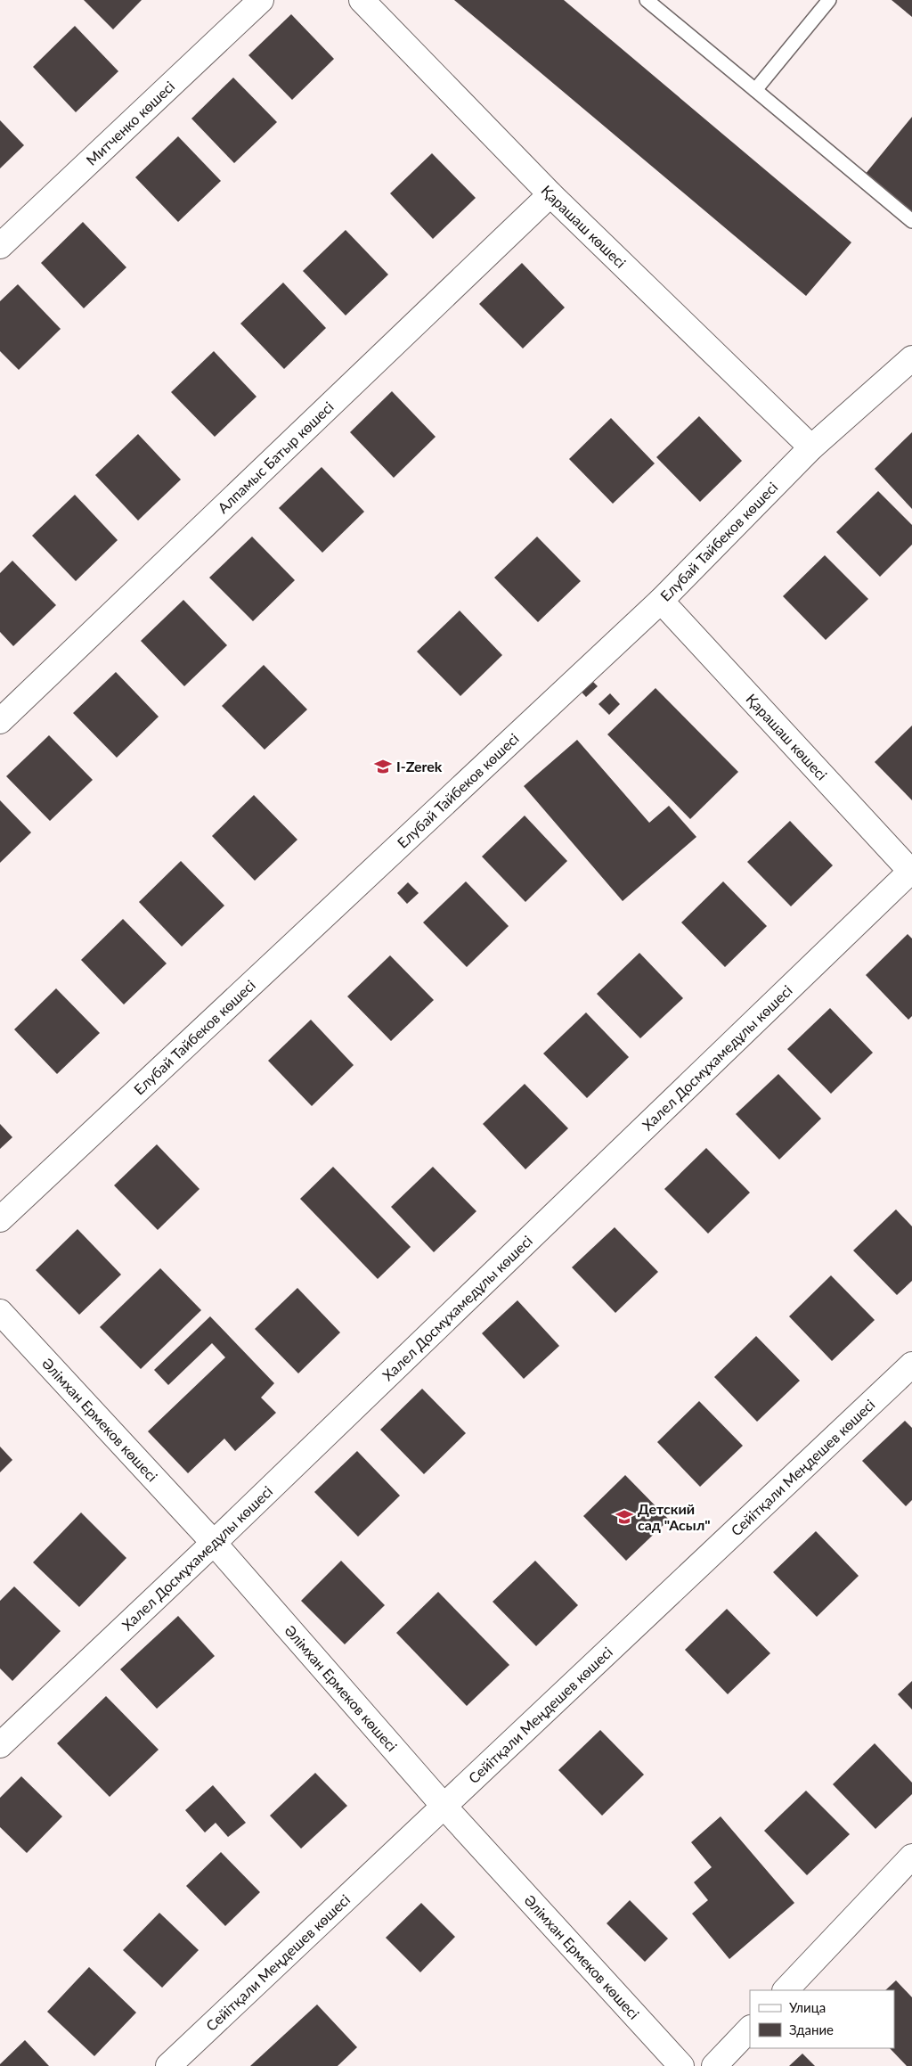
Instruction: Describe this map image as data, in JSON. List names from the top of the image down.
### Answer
{
  "streets": {
    "street": [
      "Митченко көшесі",
      "Қарашаш көшесі",
      "Алпамыс Батыр көшесі",
      "Елубай Тайбеков көшесі",
      "Халел Досмұхамедұлы көшесі",
      "Әлімхан Ермеков көшесі",
      "Сейітқали Меңдешев көшесі"
    ]
  },
  "crossings": [
    ["Қарашаш көшесі", "Алпамыс Батыр көшесі"],
    ["Қарашаш көшесі", "Елубай Тайбеков көшесі"],
    ["Қарашаш көшесі", "Халел Досмұхамедұлы көшесі"],
    ["Халел Досмұхамедұлы көшесі", "Әлімхан Ермеков көшесі"],
    ["Әлімхан Ермеков көшесі", "Сейітқали Меңдешев көшесі"]
  ],
  "places": {
    "school or university": ["I-Zerek", "Детский сад \"Асыл\""]
  },
  "legend": ["Улица", "Здание"]
}
